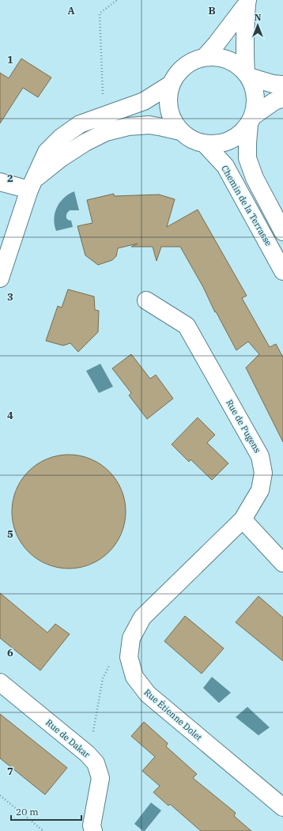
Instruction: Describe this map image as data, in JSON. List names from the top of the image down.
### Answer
{
  "streets": {
    "street": [
      "Chemin de la Terrasse",
      "Rue de Pugens",
      "Rue Étienne Dolet",
      "Rue de Dakar"
    ]
  },
  "crossings": [
    ["Rue de Pugens", "Rue Étienne Dolet"]
  ],
  "scale_bar": "20 m",
  "north": "top",
  "grid": {
    "columns": ["A", "B"],
    "rows": [
      "1",
      "2",
      "3",
      "4",
      "5",
      "6",
      "7"
    ]
  }
}
